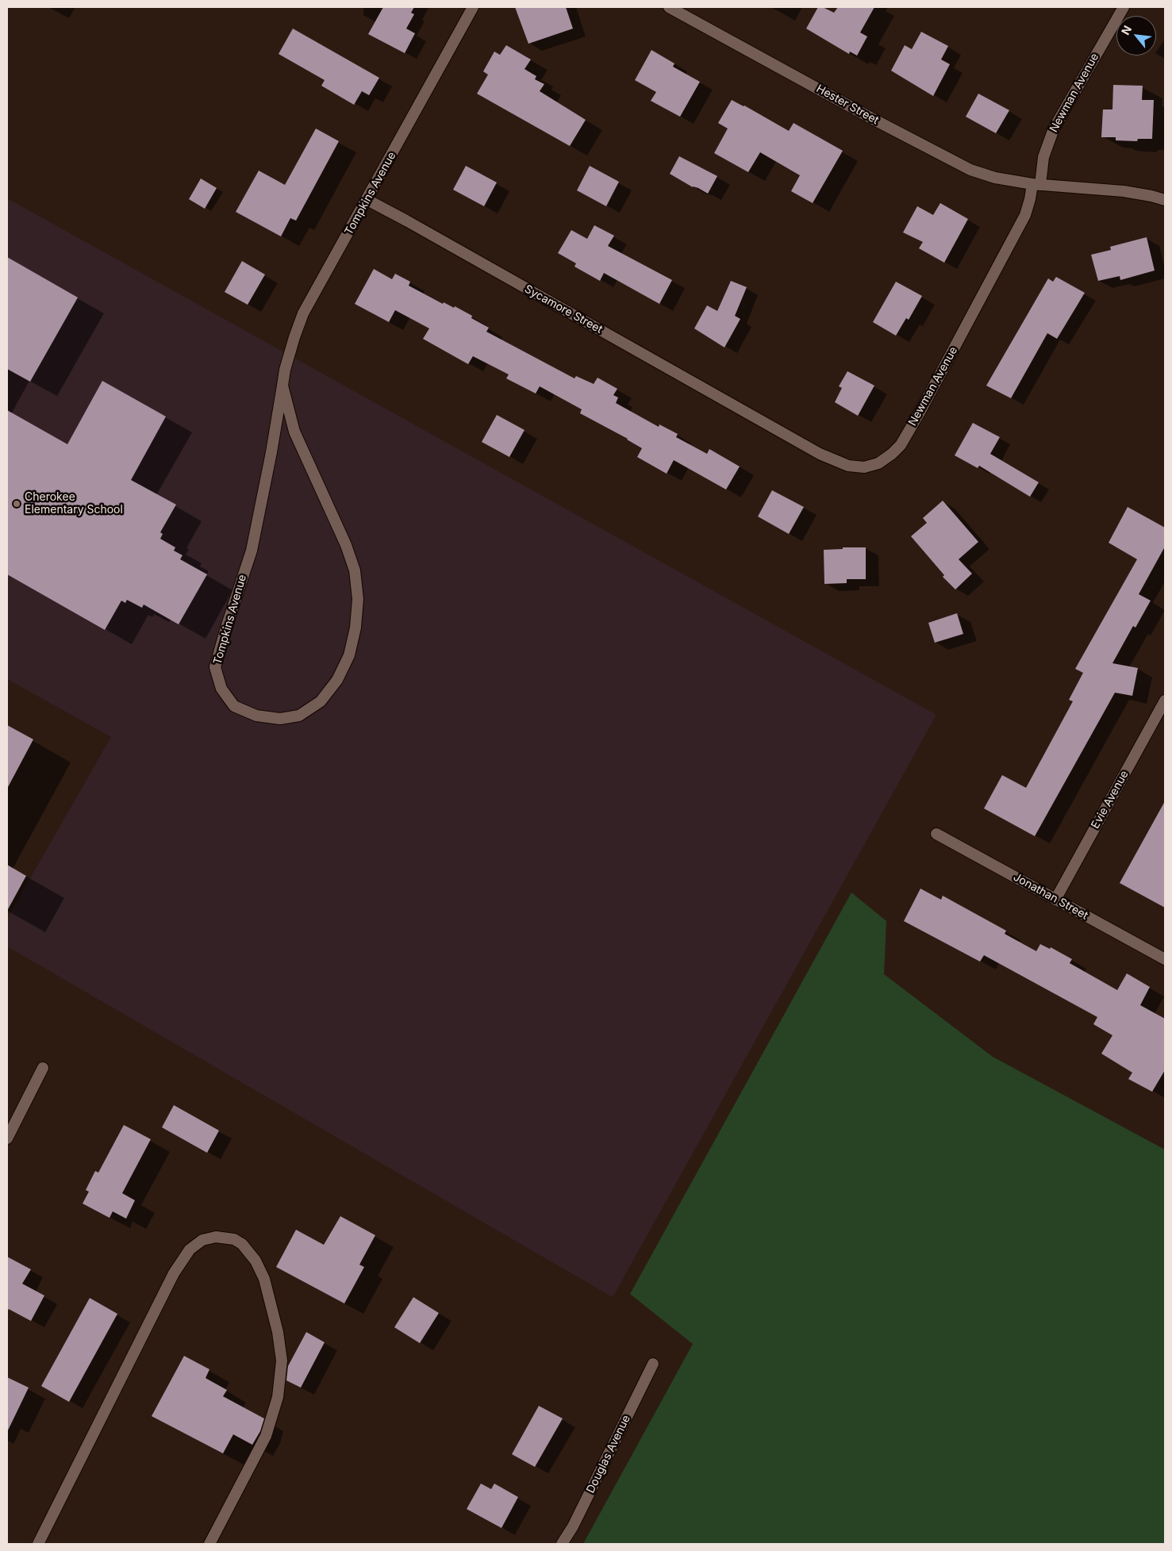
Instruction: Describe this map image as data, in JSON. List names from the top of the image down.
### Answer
{
  "streets": {
    "street": [
      "Newman Avenue",
      "Hester Street",
      "Tompkins Avenue",
      "Sycamore Street",
      "Evie Avenue",
      "Jonathan Street",
      "Douglas Avenue"
    ]
  },
  "crossings": [
    ["Newman Avenue", "Hester Street"],
    ["Newman Avenue", "Sycamore Street"],
    ["Tompkins Avenue", "Sycamore Street"],
    ["Evie Avenue", "Jonathan Street"]
  ],
  "places": ["Cherokee Elementary School"],
  "north": "top left"
}
